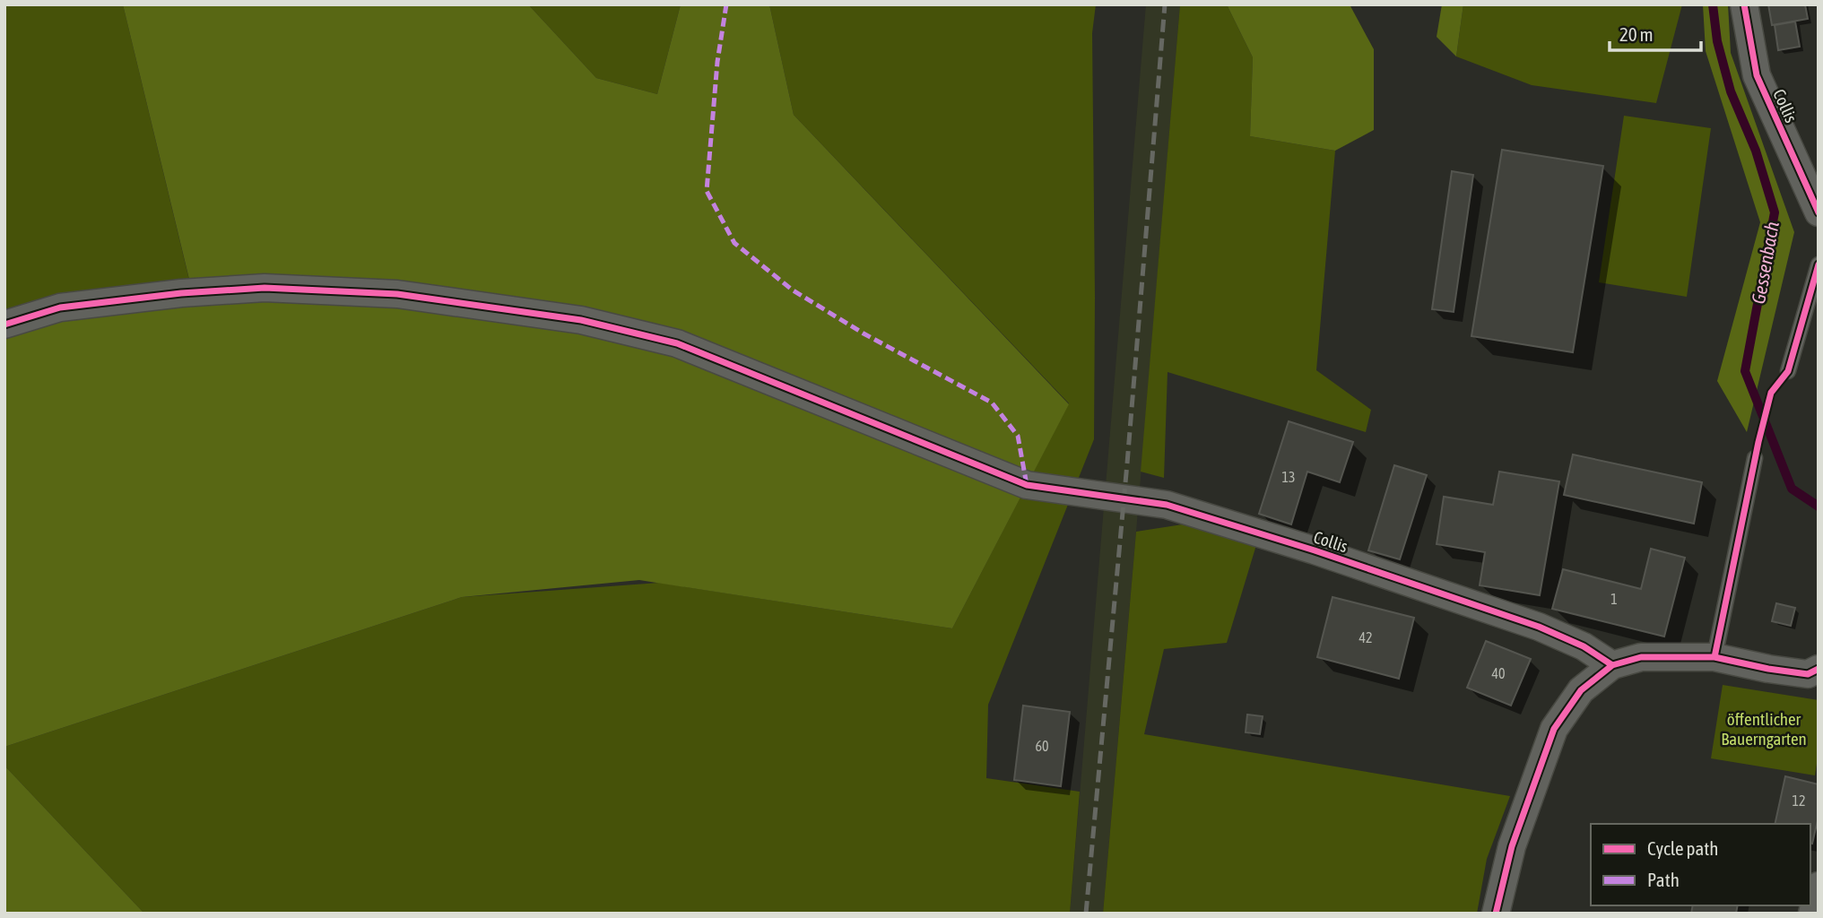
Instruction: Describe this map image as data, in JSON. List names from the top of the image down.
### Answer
{
  "streets": {
    "street": ["Collis"]
  },
  "water": ["Gessenbach"],
  "parks": ["öffentlicher Bauerngarten"],
  "house_numbers": [
    "13",
    "1",
    "42",
    "40",
    "60",
    "12"
  ],
  "legend": ["Cycle path", "Path"],
  "scale_bar": "20 m"
}
